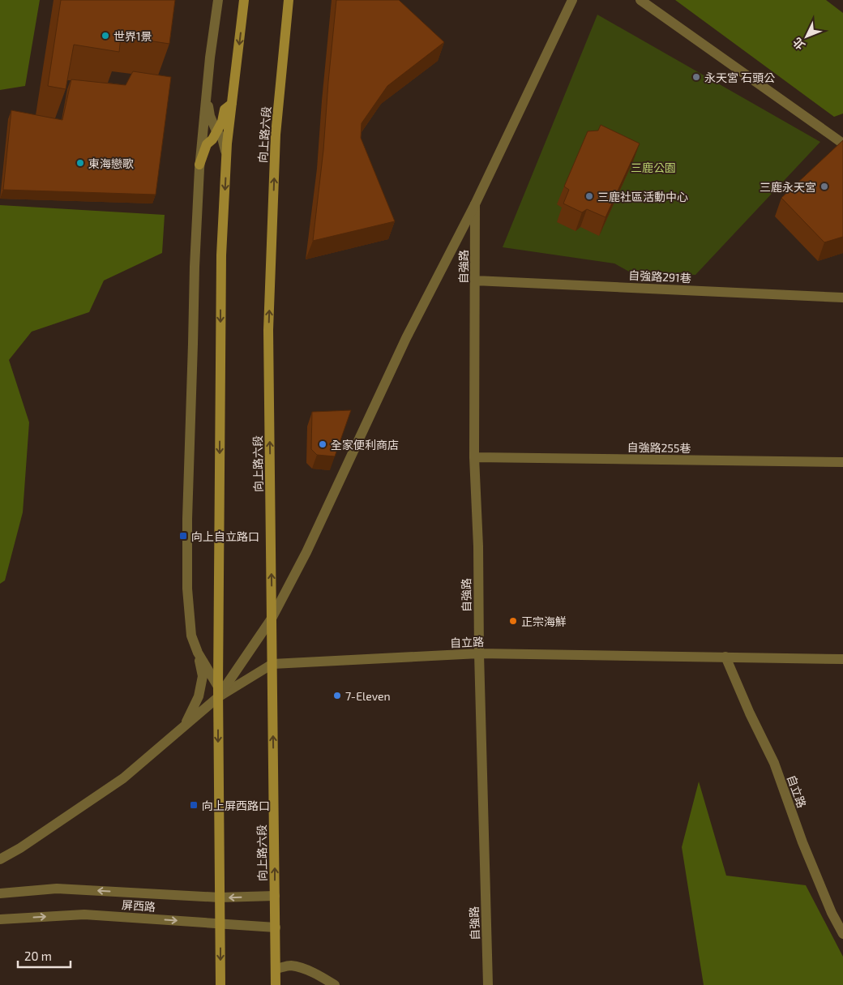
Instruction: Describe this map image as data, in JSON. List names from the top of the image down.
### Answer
{
  "streets": {
    "main road": ["向上路六段"],
    "street": [
      "自強路",
      "自強路291巷",
      "自強路255巷",
      "自立路",
      "屏西路"
    ]
  },
  "crossings": [
    ["向上路六段", "自強路"],
    ["向上路六段", "自立路"],
    ["向上路六段", "屏西路"],
    ["自強路", "自強路291巷"],
    ["自強路", "自強路255巷"],
    ["自強路", "自立路"]
  ],
  "parks": ["三鹿公園"],
  "places": {
    "other": [
      "世界1景",
      "永天宮 石頭公",
      "東海戀歌",
      "三鹿永天宮",
      "三鹿社區活動中心",
      "全家便利商店",
      "正宗海鮮",
      "7-Eleven"
    ],
    "transit": ["向上自立路口", "向上屏西路口"]
  },
  "scale_bar": "20 m",
  "north": "bottom left"
}
